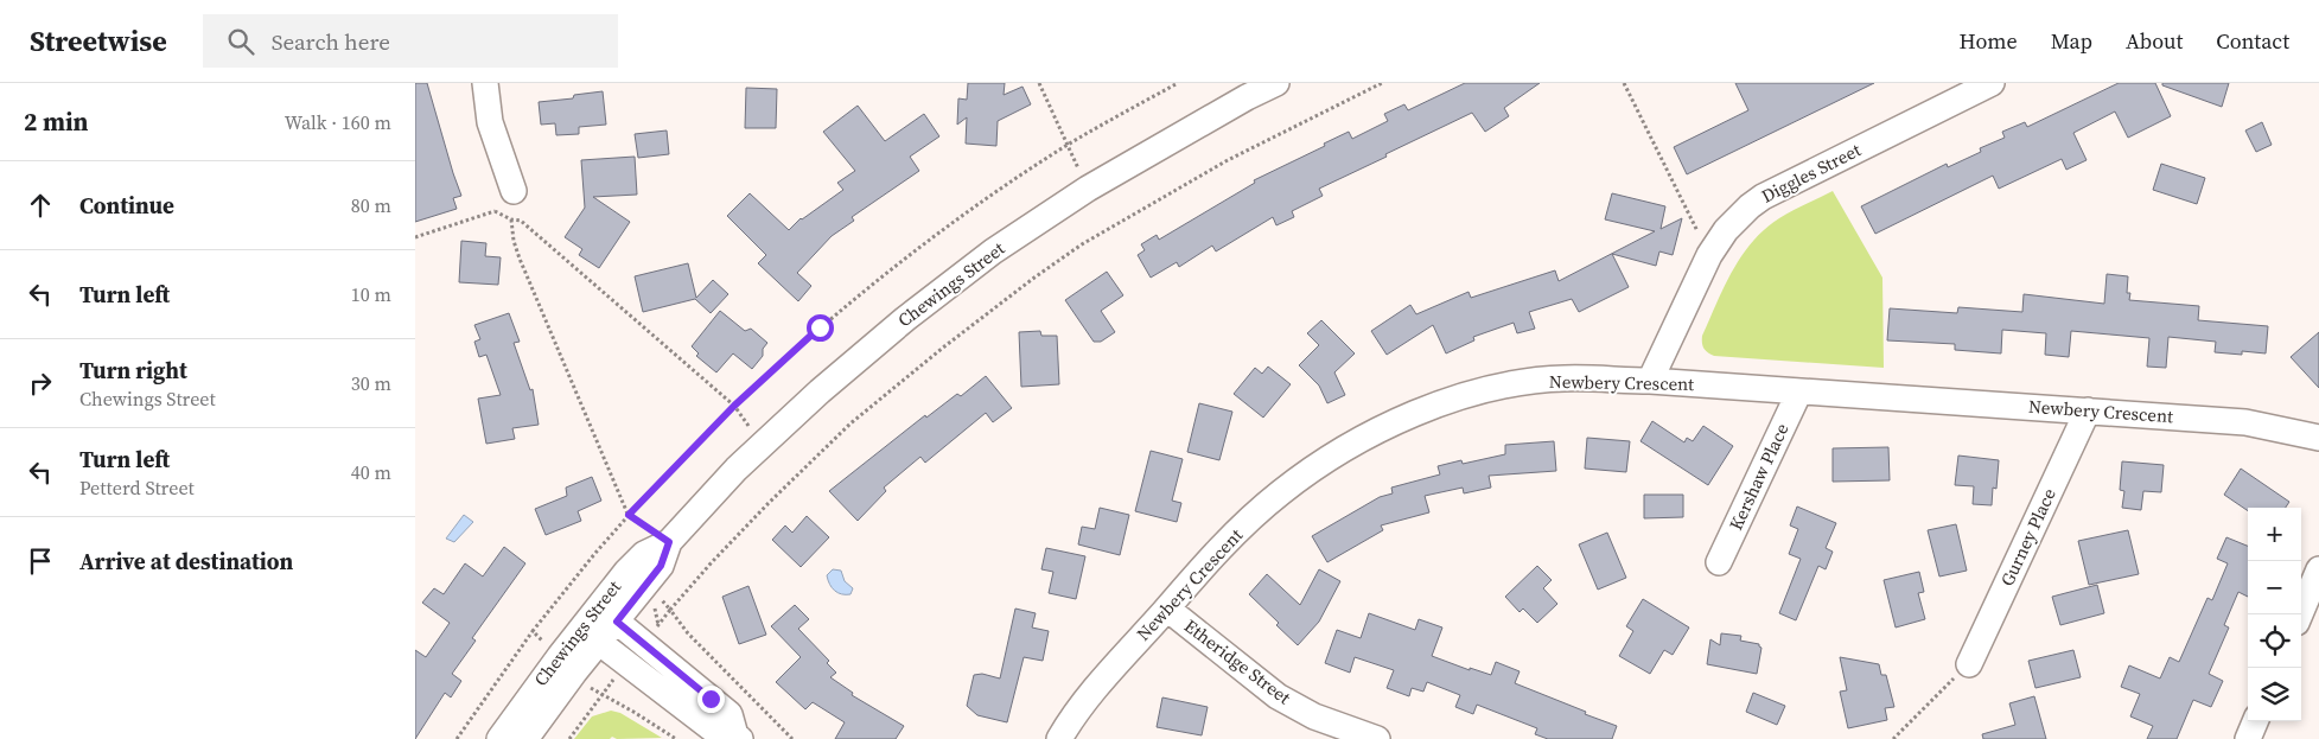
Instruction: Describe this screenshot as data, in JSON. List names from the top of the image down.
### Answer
{
  "streets": {
    "street": [
      "Diggles Street",
      "Chewings Street",
      "Newbery Crescent",
      "Kershaw Place",
      "Gurney Place",
      "Etheridge Street"
    ]
  },
  "crossings": [
    ["Diggles Street", "Newbery Crescent"],
    ["Newbery Crescent", "Kershaw Place"],
    ["Newbery Crescent", "Gurney Place"],
    ["Newbery Crescent", "Etheridge Street"]
  ],
  "page": {
    "header": "Streetwise",
    "search": "Search here",
    "nav": [
      "Home",
      "Map",
      "About",
      "Contact"
    ],
    "heading": ["2 min", "Walk · 160 m"],
    "list": [
      ["Continue", "80 m"],
      ["Turn left", "10 m"],
      ["Turn right", "Chewings Street", "30 m"],
      ["Turn left", "Petterd Street", "40 m"],
      "Arrive at destination"
    ],
    "map_buttons": ["+", "−"]
  }
}
